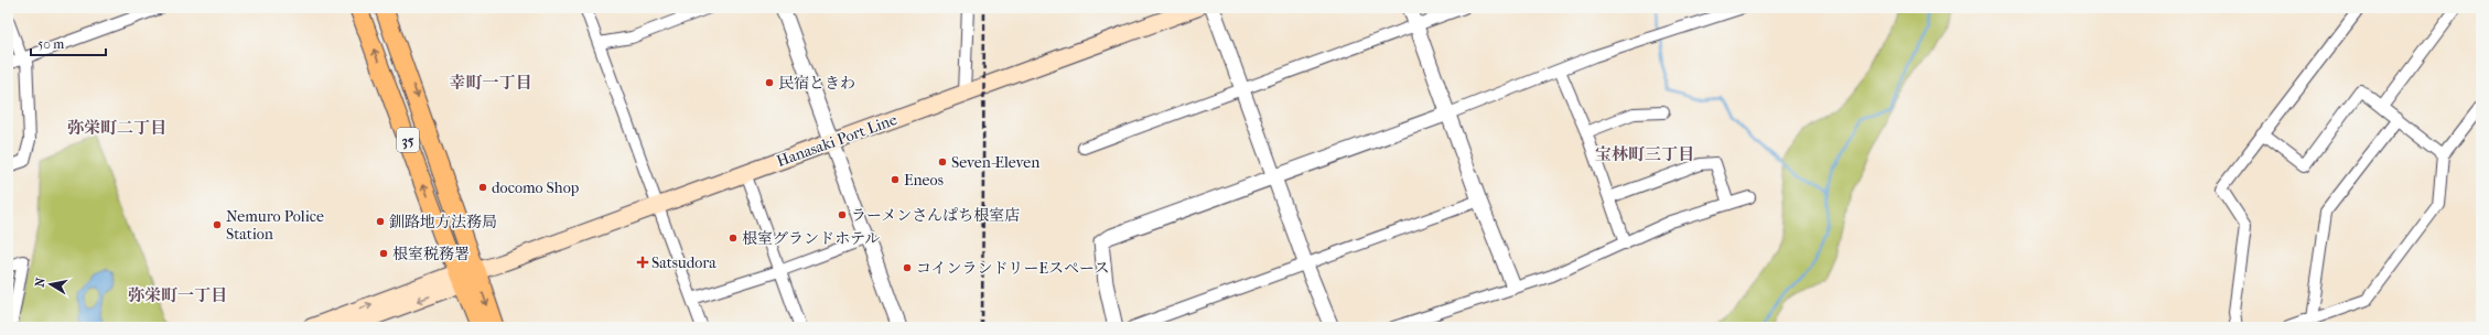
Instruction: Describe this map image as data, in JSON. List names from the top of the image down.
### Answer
{
  "streets": {
    "main road": ["35", "Hanasaki Port Line"]
  },
  "crossings": [
    ["35", "Hanasaki Port Line"]
  ],
  "districts": [
    "幸町一丁目",
    "弥栄町二丁目",
    "宝林町三丁目",
    "弥栄町一丁目"
  ],
  "places": {
    "other": [
      "民宿ときわ",
      "Seven-Eleven",
      "Eneos",
      "docomo Shop",
      "ラーメンさんぱち根室店",
      "釧路地方法務局",
      "Nemuro Police Station",
      "根室グランドホテル",
      "根室税務署",
      "コインランドリーEスペース"
    ],
    "health": ["Satsudora"]
  },
  "scale_bar": "50 m",
  "north": "left"
}
